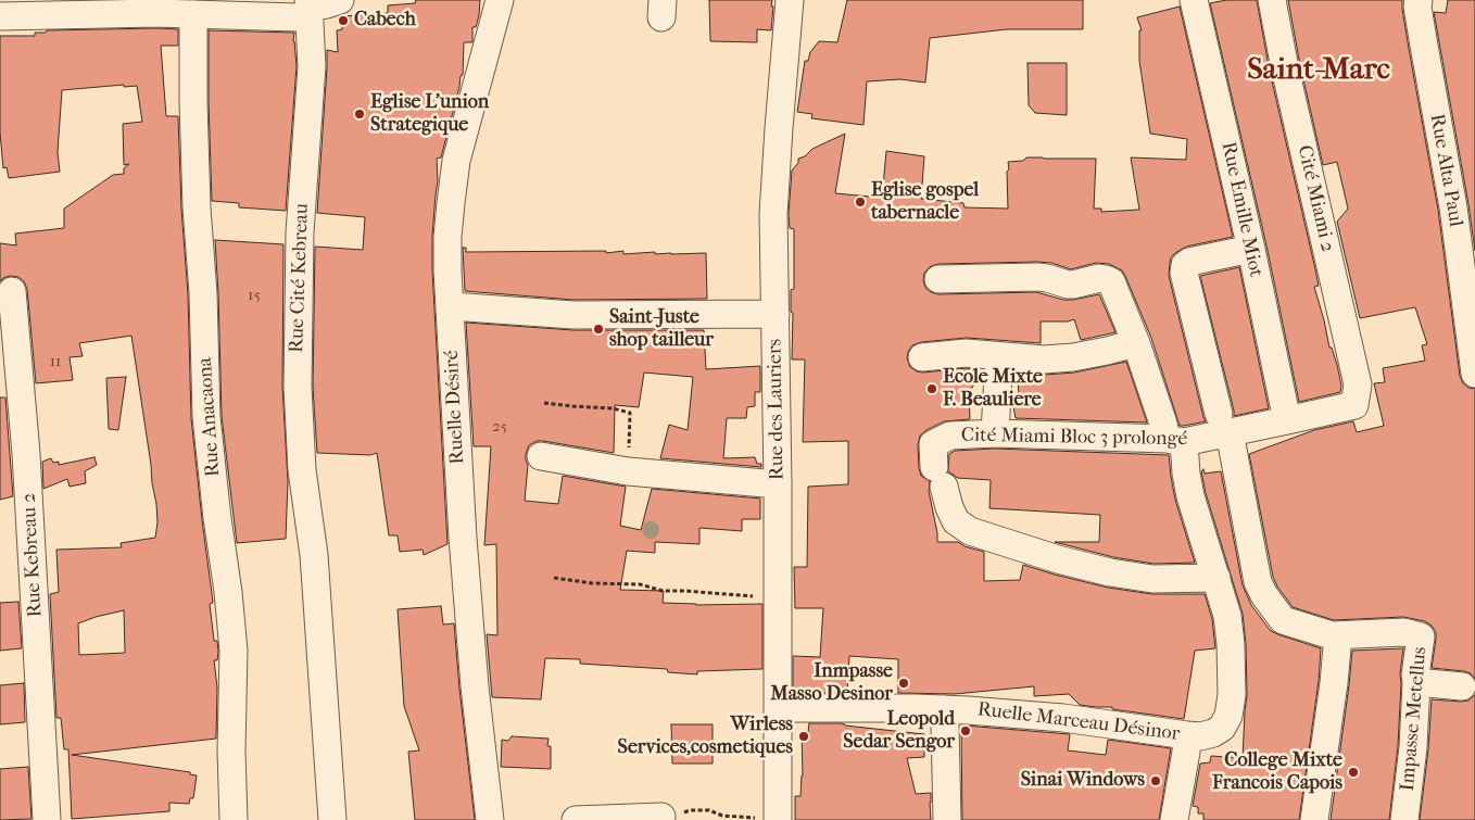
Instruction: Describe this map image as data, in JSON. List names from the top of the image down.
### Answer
{
  "streets": {
    "street": [
      "Rue Alta Paul",
      "Cité Miami 2",
      "Rue Emille Miot",
      "Rue Cité Kebreau",
      "Ruelle Désiré",
      "Rue des Lauriers",
      "Rue Anacaona",
      "Cité Miami Bloc 3 prolongé",
      "Rue Kebreau 2",
      "Impasse Metellus",
      "Ruelle Marceau Désinor"
    ]
  },
  "crossings": [
    ["Cité Miami 2", "Cité Miami Bloc 3 prolongé"],
    ["Rue Emille Miot", "Cité Miami Bloc 3 prolongé"],
    ["Rue des Lauriers", "Ruelle Marceau Désinor"]
  ],
  "districts": ["Saint-Marc"],
  "places": [
    "Cabech",
    "Eglise L'union Strategique",
    "Eglise gospel tabernacle",
    "Saint-Juste shop tailleur",
    "Ecole Mixte F. Beauliere",
    "Inmpasse Masso Desinor",
    "Leopold Sedar Sengor",
    "Wirless Services,cosmetiques",
    "College Mixte Francois Capois",
    "Sinai Windows"
  ],
  "house_numbers": ["15", "11", "25"]
}
